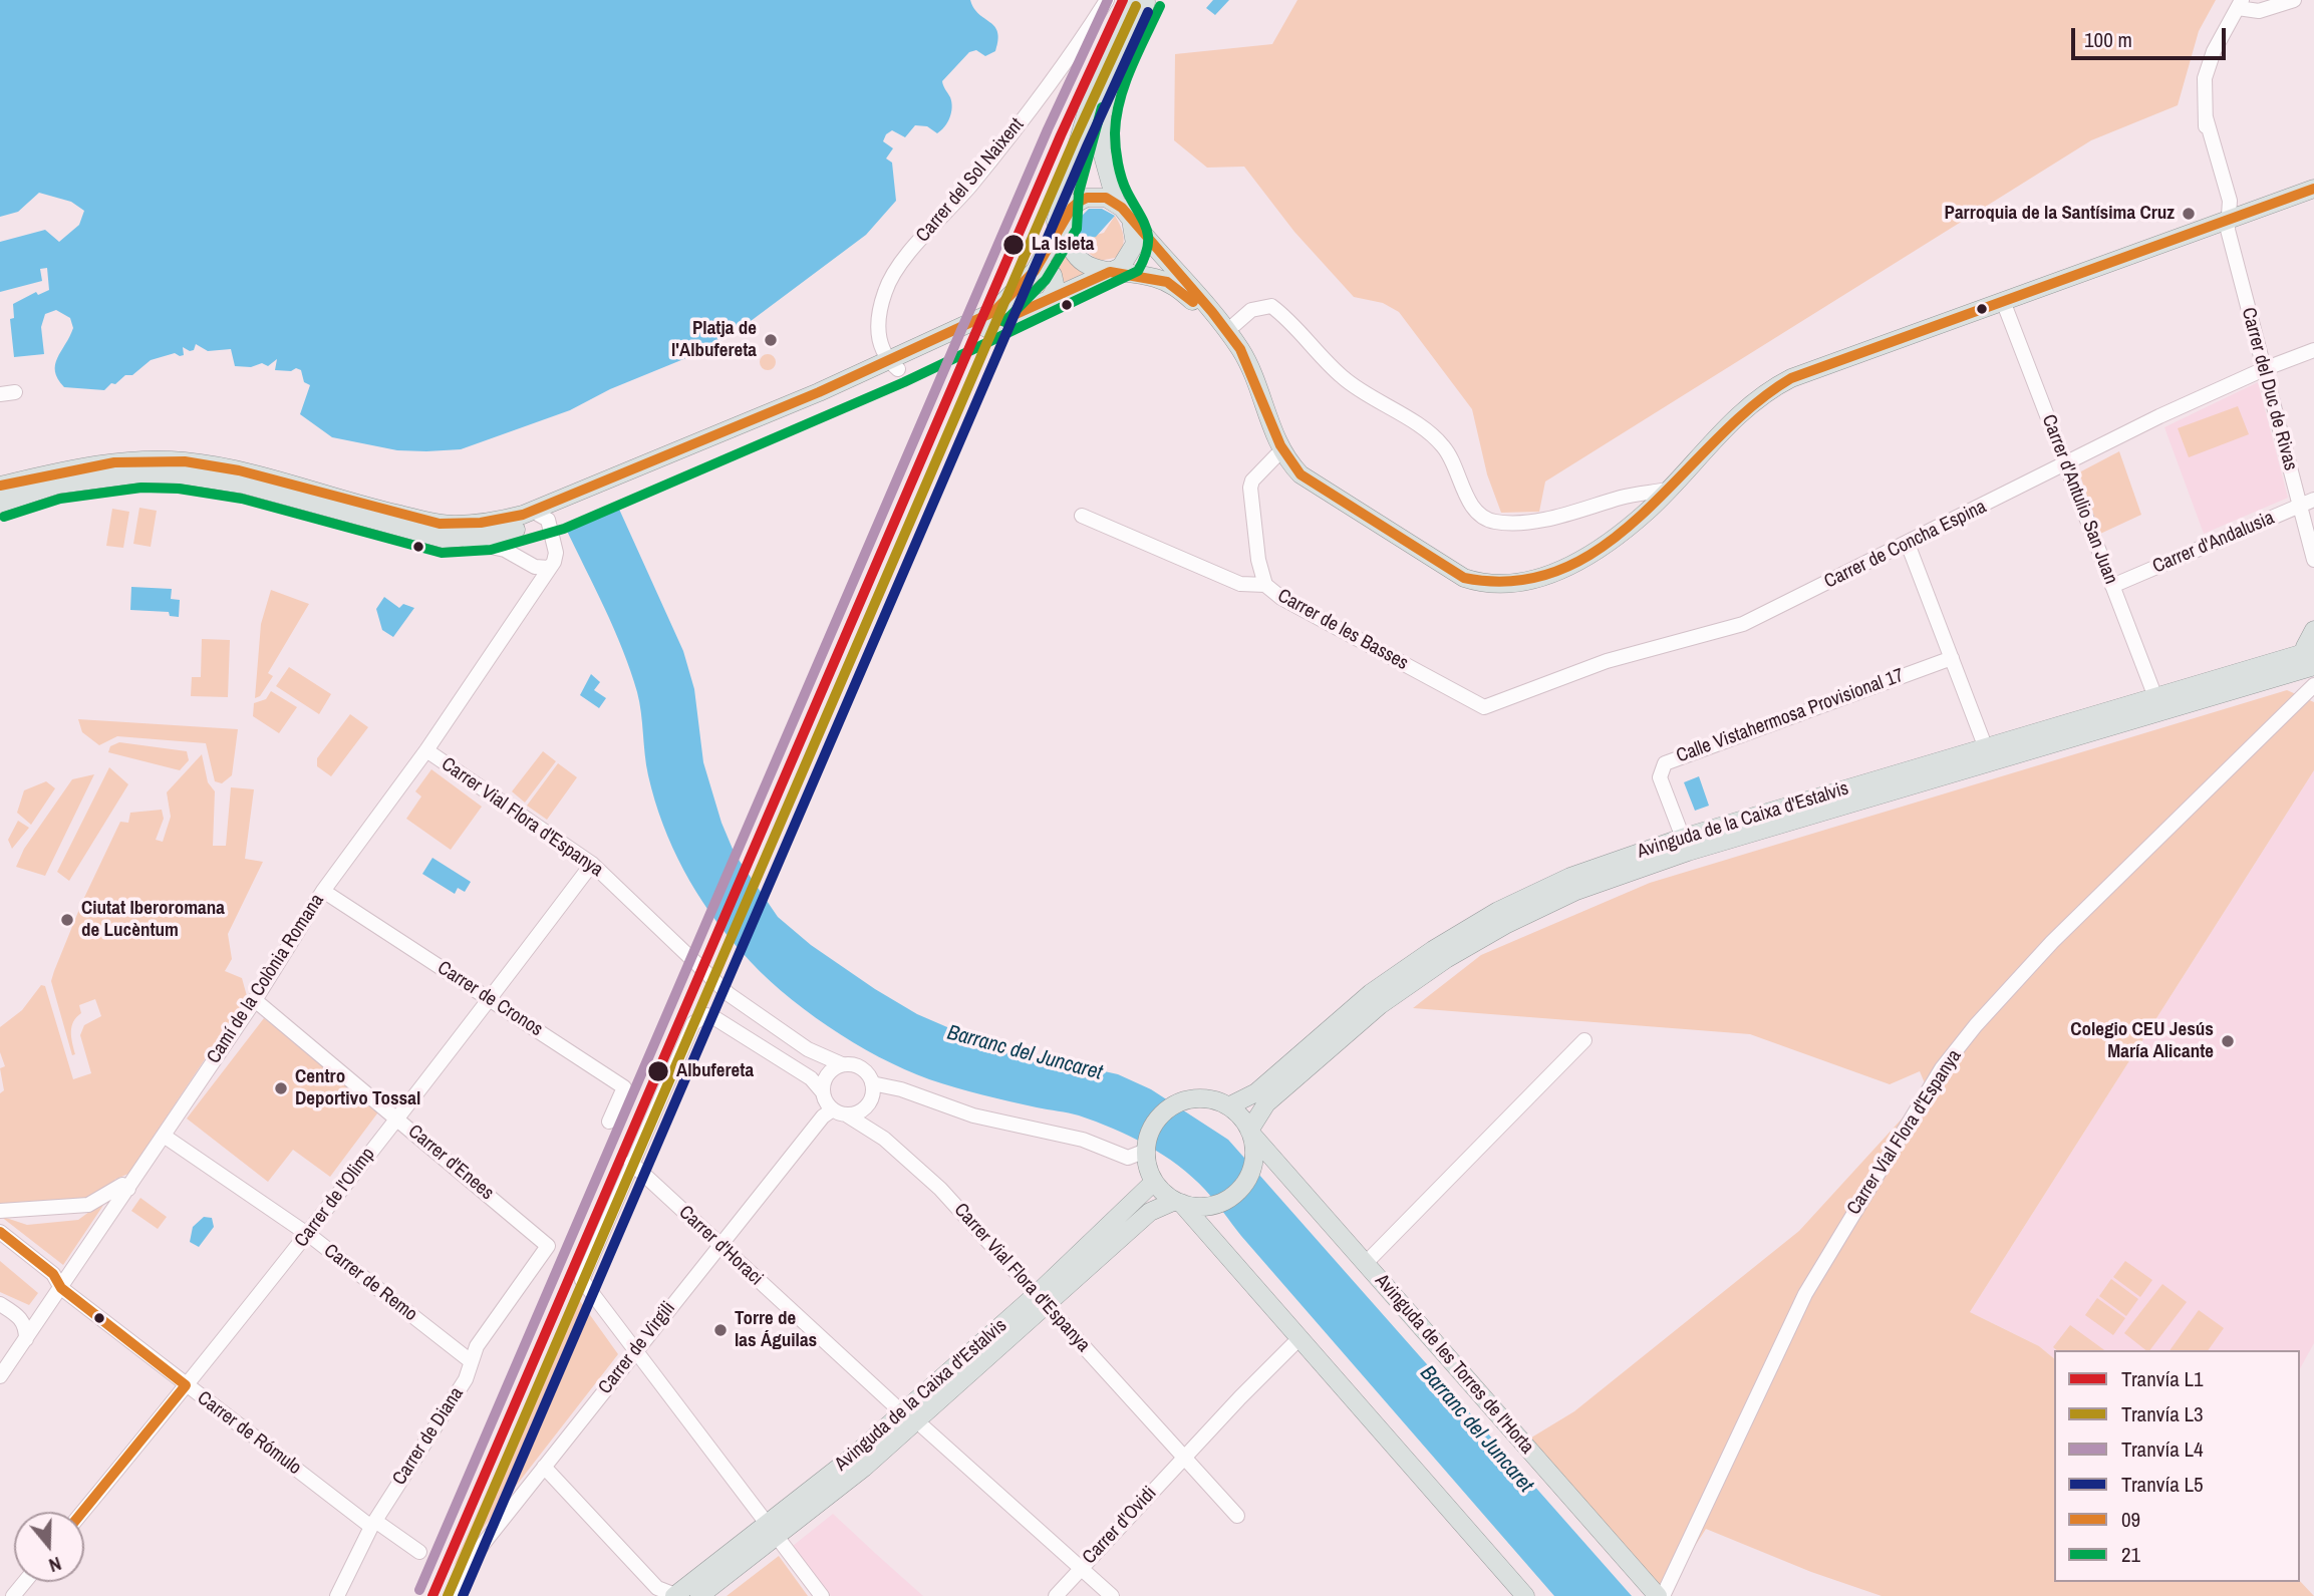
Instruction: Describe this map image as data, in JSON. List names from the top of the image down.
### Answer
{
  "streets": {
    "main road": ["Avinguda de la Caixa d'Estalvis", "Avinguda de les Torres de l'Horta"],
    "street": [
      "Carrer del Sol Naixent",
      "Carrer del Duc de Rivas",
      "Carrer d'Antulio San Juan",
      "Carrer d'Andalusia",
      "Carrer de Concha Espina",
      "Carrer de les Basses",
      "Calle Vistahermosa Provisional 17",
      "Carrer Vial Flora d'Espanya",
      "Camí de la Colònia Romana",
      "Carrer de Cronos",
      "Carrer d'Enees",
      "Carrer de l'Olimp",
      "Carrer d'Horaci",
      "Carrer de Remo",
      "Carrer de Virgili",
      "Carrer de Rómulo",
      "Carrer de Diana",
      "Carrer d'Ovidi"
    ]
  },
  "crossings": [
    ["Carrer del Duc de Rivas", "Carrer d'Andalusia"],
    ["Carrer del Duc de Rivas", "Carrer de Concha Espina"],
    ["Carrer d'Antulio San Juan", "Carrer d'Andalusia"],
    ["Carrer d'Antulio San Juan", "Carrer de Concha Espina"],
    ["Carrer d'Antulio San Juan", "Avinguda de la Caixa d'Estalvis"],
    ["Carrer de Concha Espina", "Carrer de les Basses"],
    ["Calle Vistahermosa Provisional 17", "Avinguda de la Caixa d'Estalvis"],
    ["Carrer Vial Flora d'Espanya", "Avinguda de la Caixa d'Estalvis"],
    ["Carrer Vial Flora d'Espanya", "Camí de la Colònia Romana"],
    ["Carrer Vial Flora d'Espanya", "Carrer de l'Olimp"],
    ["Carrer Vial Flora d'Espanya", "Carrer de Virgili"],
    ["Carrer Vial Flora d'Espanya", "Carrer d'Ovidi"],
    ["Avinguda de la Caixa d'Estalvis", "Carrer d'Horaci"],
    ["Avinguda de la Caixa d'Estalvis", "Avinguda de les Torres de l'Horta"],
    ["Camí de la Colònia Romana", "Carrer de Cronos"],
    ["Camí de la Colònia Romana", "Carrer d'Enees"],
    ["Camí de la Colònia Romana", "Carrer de Remo"],
    ["Camí de la Colònia Romana", "Carrer de Rómulo"],
    ["Carrer de Cronos", "Carrer de l'Olimp"],
    ["Carrer d'Enees", "Carrer de l'Olimp"],
    ["Carrer d'Enees", "Carrer de Diana"],
    ["Carrer de l'Olimp", "Carrer de Remo"],
    ["Carrer de l'Olimp", "Carrer de Rómulo"],
    ["Carrer d'Horaci", "Carrer de Virgili"],
    ["Carrer d'Horaci", "Carrer d'Ovidi"],
    ["Carrer de Remo", "Carrer de Diana"],
    ["Carrer de Rómulo", "Carrer de Diana"]
  ],
  "water": ["Barranc del Juncaret"],
  "places": [
    "Parroquia de la Santísima Cruz",
    "La Isleta",
    "Platja de l'Albufereta",
    "Ciutat Iberoromana de Lucèntum",
    "Colegio CEU Jesús María Alicante",
    "Albufereta",
    "Centro Deportivo Tossal",
    "Torre de las Águilas"
  ],
  "lines": [
    "tram line L1",
    "tram line L4",
    "tram line L3",
    "transit line 21",
    "tram line L5",
    "transit line 09"
  ],
  "legend": [
    "Tranvía L1",
    "Tranvía L3",
    "Tranvía L4",
    "Tranvía L5",
    "09",
    "21"
  ],
  "scale_bar": "100 m",
  "north": "bottom"
}
